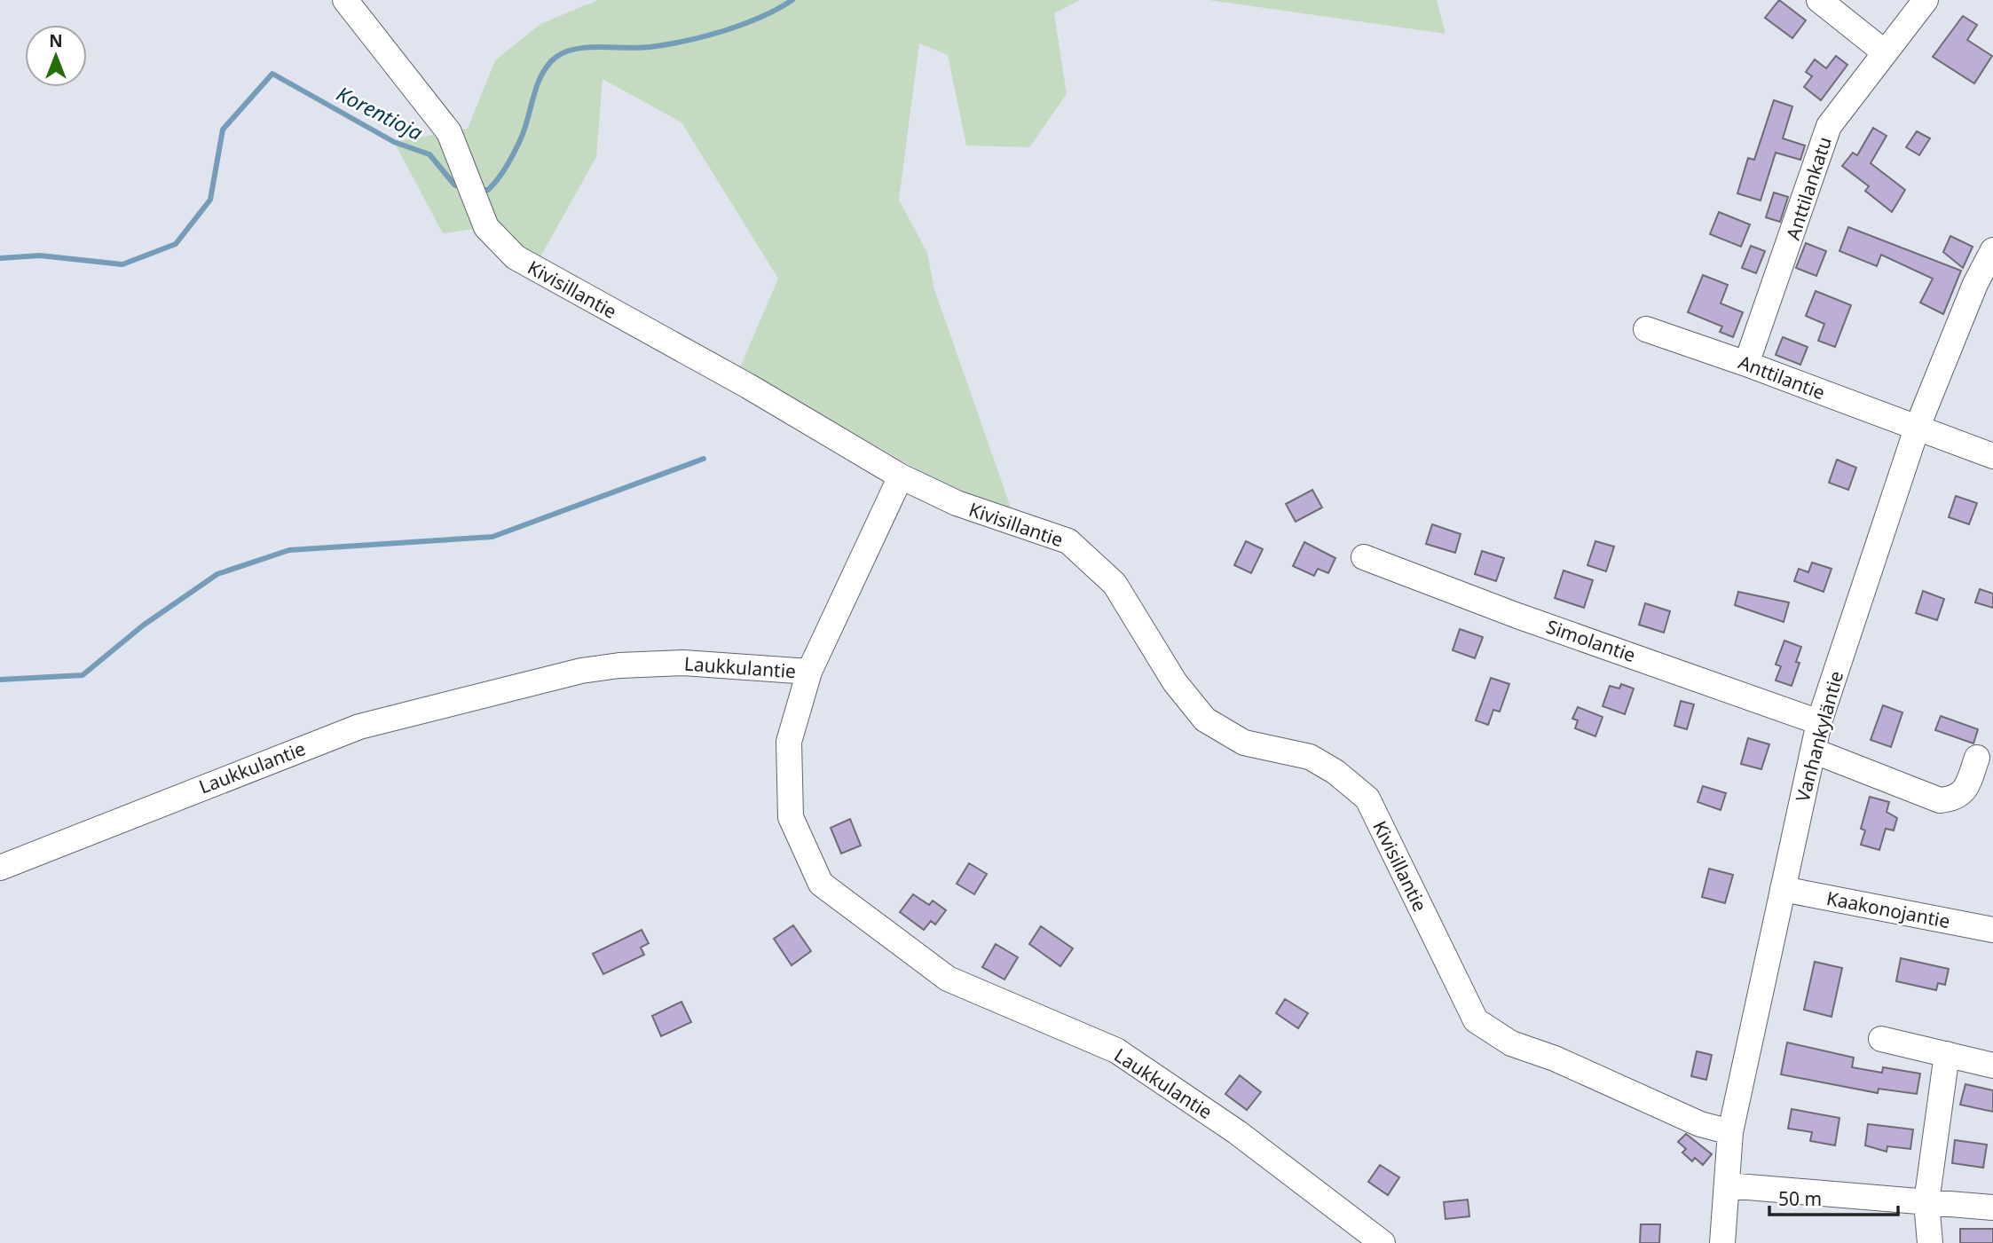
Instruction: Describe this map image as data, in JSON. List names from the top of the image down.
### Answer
{
  "streets": {
    "street": [
      "Anttilankatu",
      "Kivisillantie",
      "Anttilantie",
      "Simolantie",
      "Laukkulantie",
      "Vanhankyläntie",
      "Kaakonojantie"
    ]
  },
  "crossings": [
    ["Anttilankatu", "Anttilantie"],
    ["Kivisillantie", "Vanhankyläntie"],
    ["Anttilantie", "Vanhankyläntie"],
    ["Simolantie", "Vanhankyläntie"],
    ["Vanhankyläntie", "Kaakonojantie"]
  ],
  "water": ["Korentioja"],
  "scale_bar": "50 m",
  "north": "top"
}
